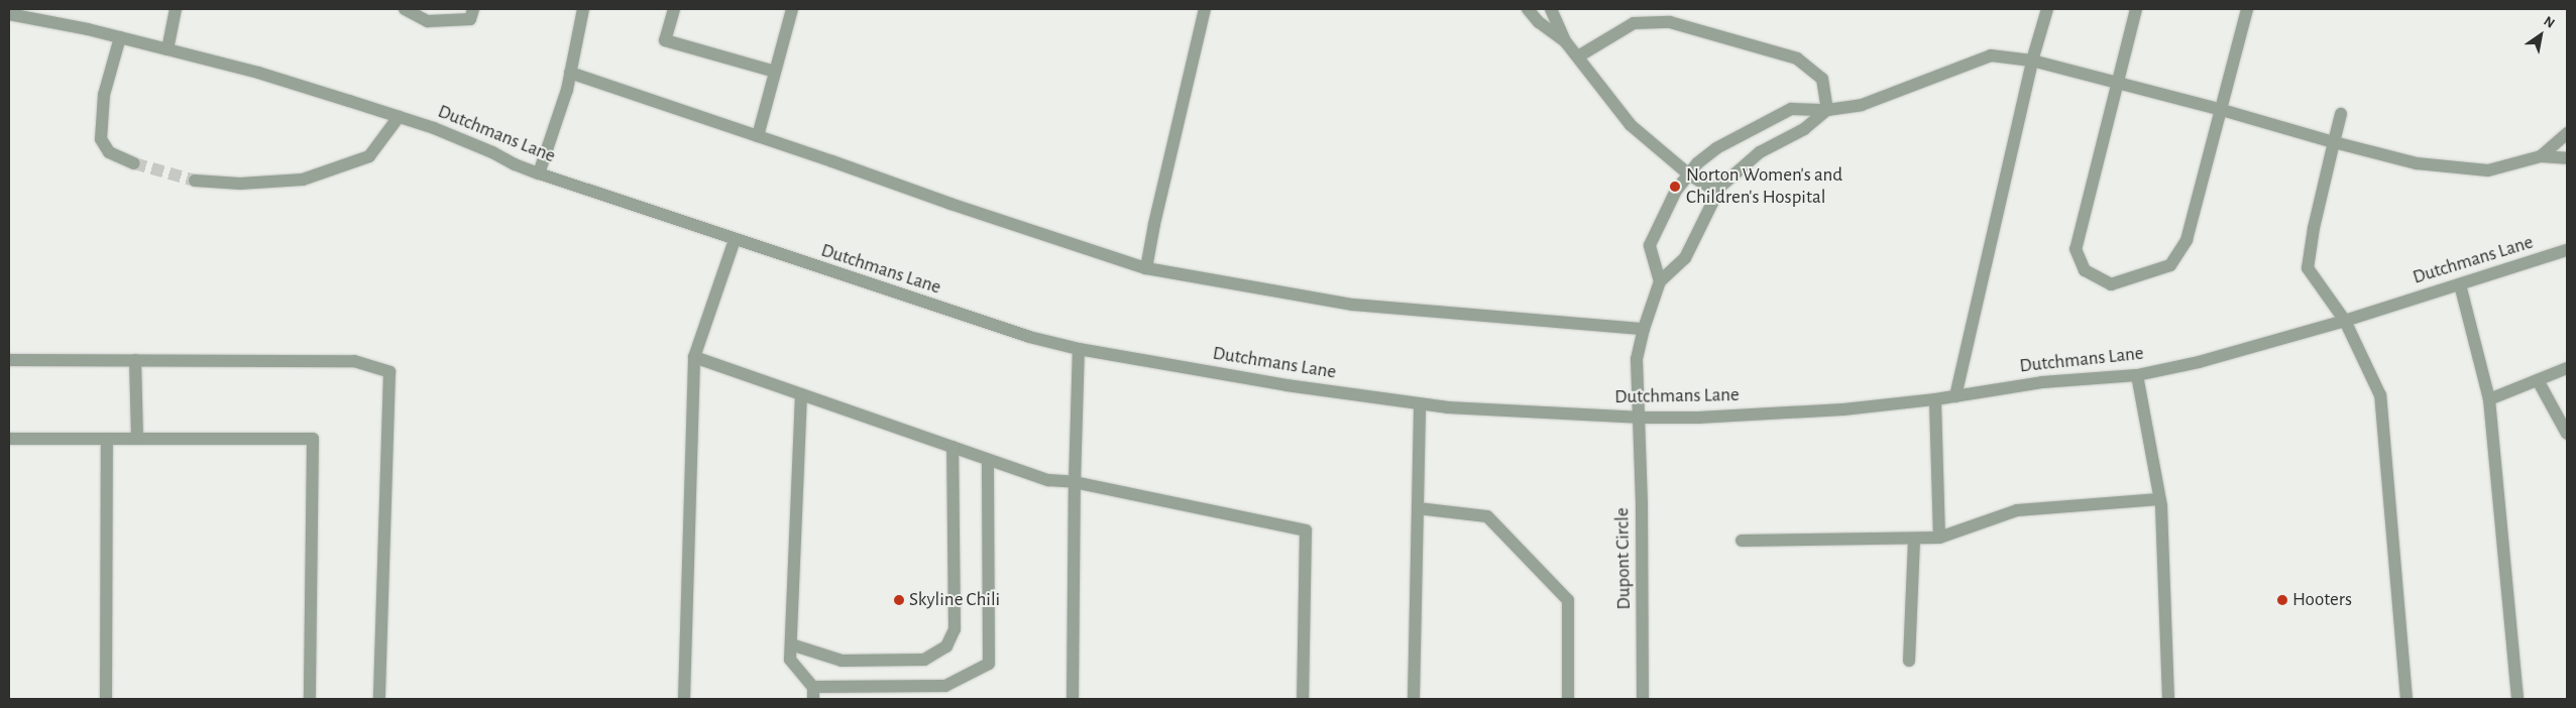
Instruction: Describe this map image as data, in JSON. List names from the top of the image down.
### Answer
{
  "streets": {
    "street": ["Dutchmans Lane", "Dupont Circle"]
  },
  "crossings": [
    ["Dutchmans Lane", "Dupont Circle"]
  ],
  "places": ["Norton Women's and Children's Hospital", "Skyline Chili", "Hooters"],
  "north": "top right"
}
